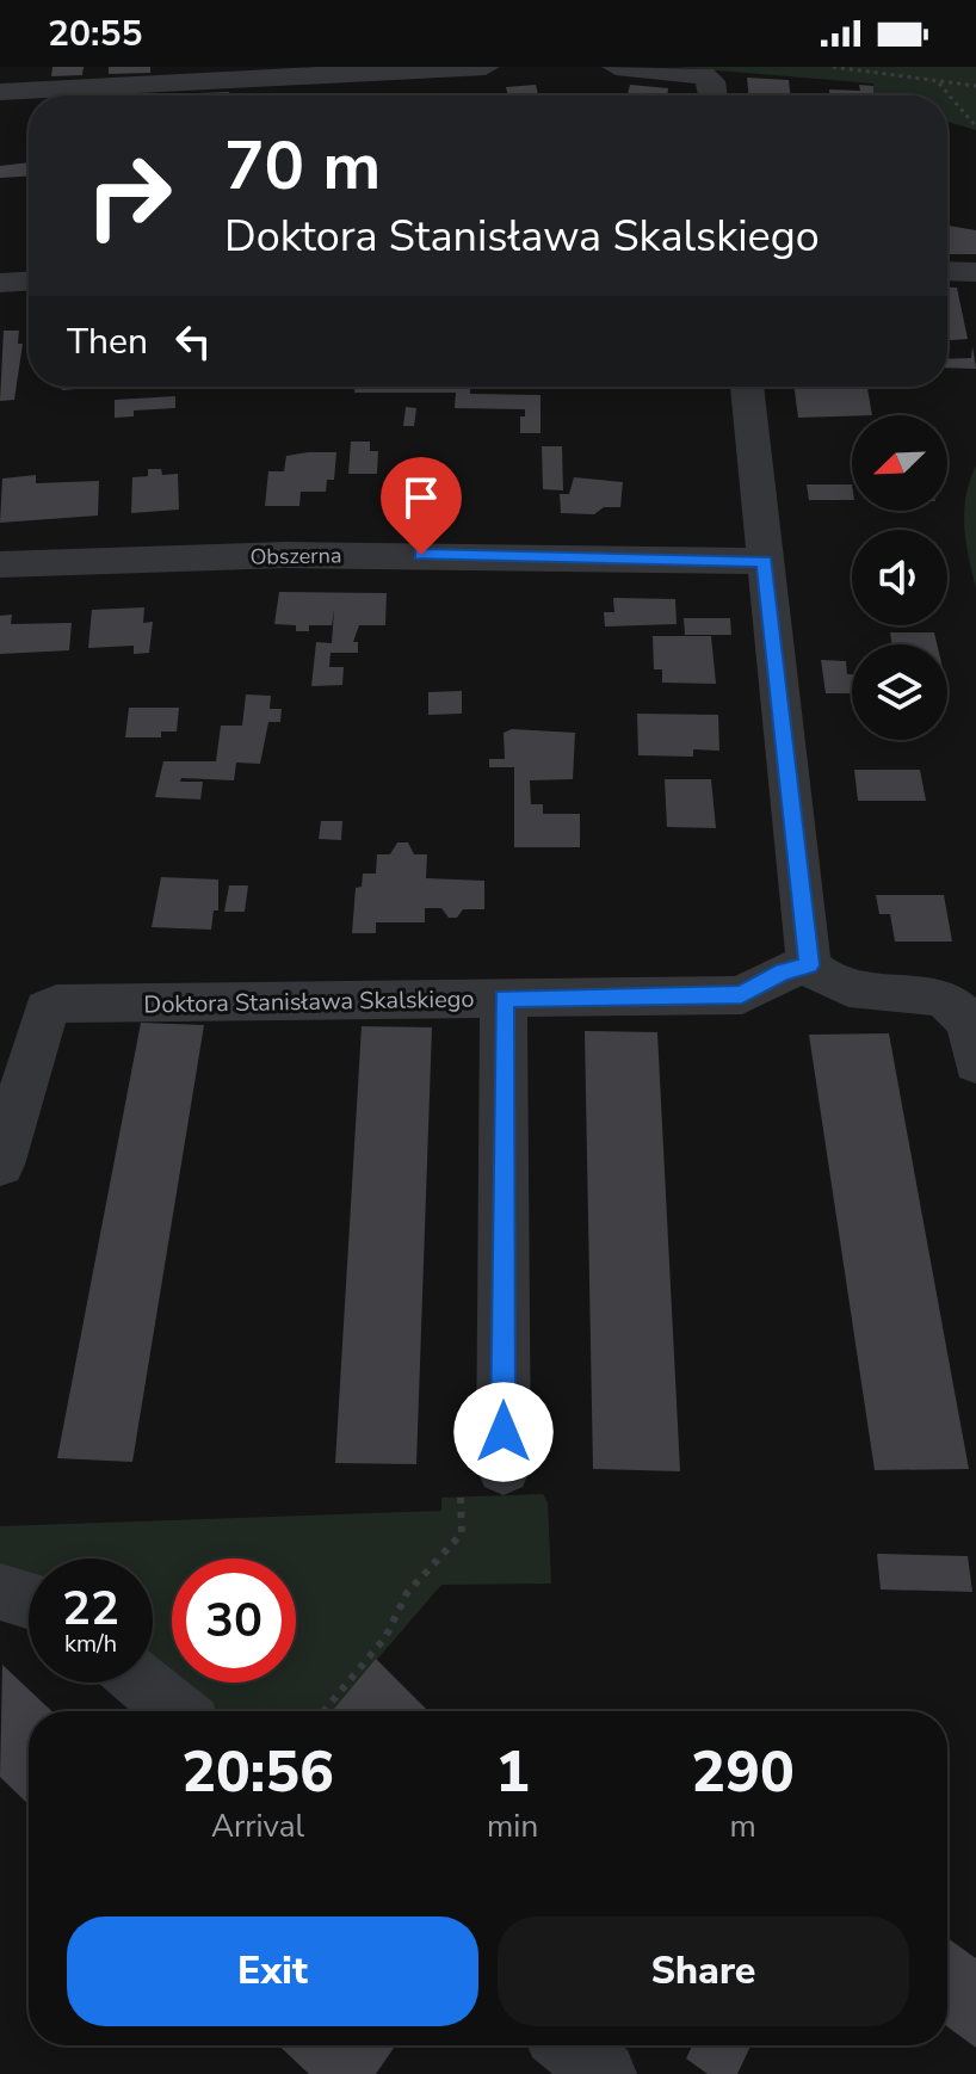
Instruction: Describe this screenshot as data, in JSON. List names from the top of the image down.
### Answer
{
  "streets": {
    "street": ["Obszerna", "Doktora Stanisława Skalskiego"]
  },
  "north": "bottom left",
  "page": {
    "status": "20:55",
    "turn": ["70 m", "Doktora Stanisława Skalskiego"],
    "then": "Then",
    "speed": "22 km/h",
    "limit": "30",
    "eta": [
      "20:56",
      "Arrival",
      "1",
      "min",
      "290",
      "m"
    ],
    "buttons": ["Exit", "Share"]
  }
}
